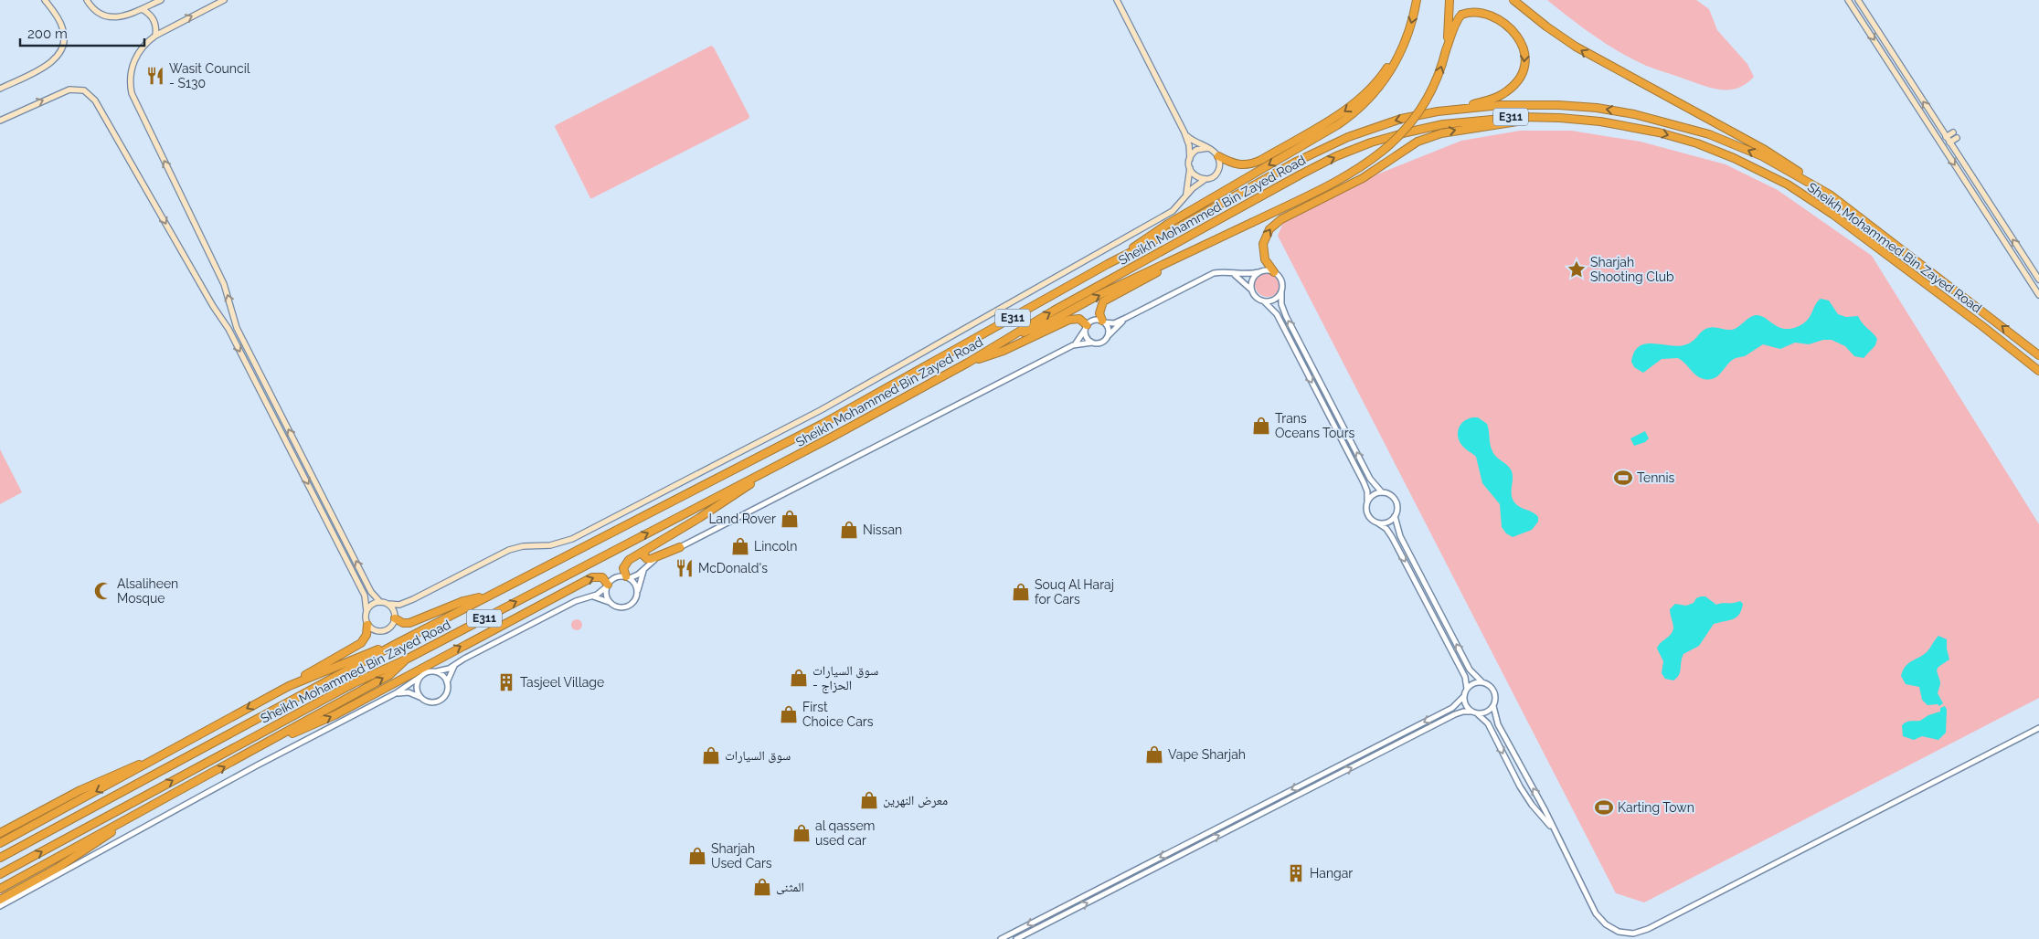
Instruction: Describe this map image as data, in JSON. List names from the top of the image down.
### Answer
{
  "streets": {
    "highway": ["E311", "Sheikh Mohammed Bin Zayed Road"]
  },
  "places": {
    "restaurant": ["Wasit Council - S130", "McDonald's"],
    "place": ["Sharjah Shooting Club"],
    "shop": [
      "Trans Oceans Tours",
      "Land Rover",
      "Nissan",
      "Lincoln",
      "Souq Al Haraj for Cars",
      "سوق السيارات - الحزاج",
      "First Choice Cars",
      "Vape Sharjah",
      "سوق السيارات",
      "معرض النهرين",
      "al qassem used car",
      "Sharjah Used Cars",
      "المثنى"
    ],
    "sports": ["Tennis", "Karting Town"],
    "mosque": ["Alsaliheen Mosque"],
    "building": ["Tasjeel Village", "Hangar"]
  },
  "scale_bar": "200 m"
}
